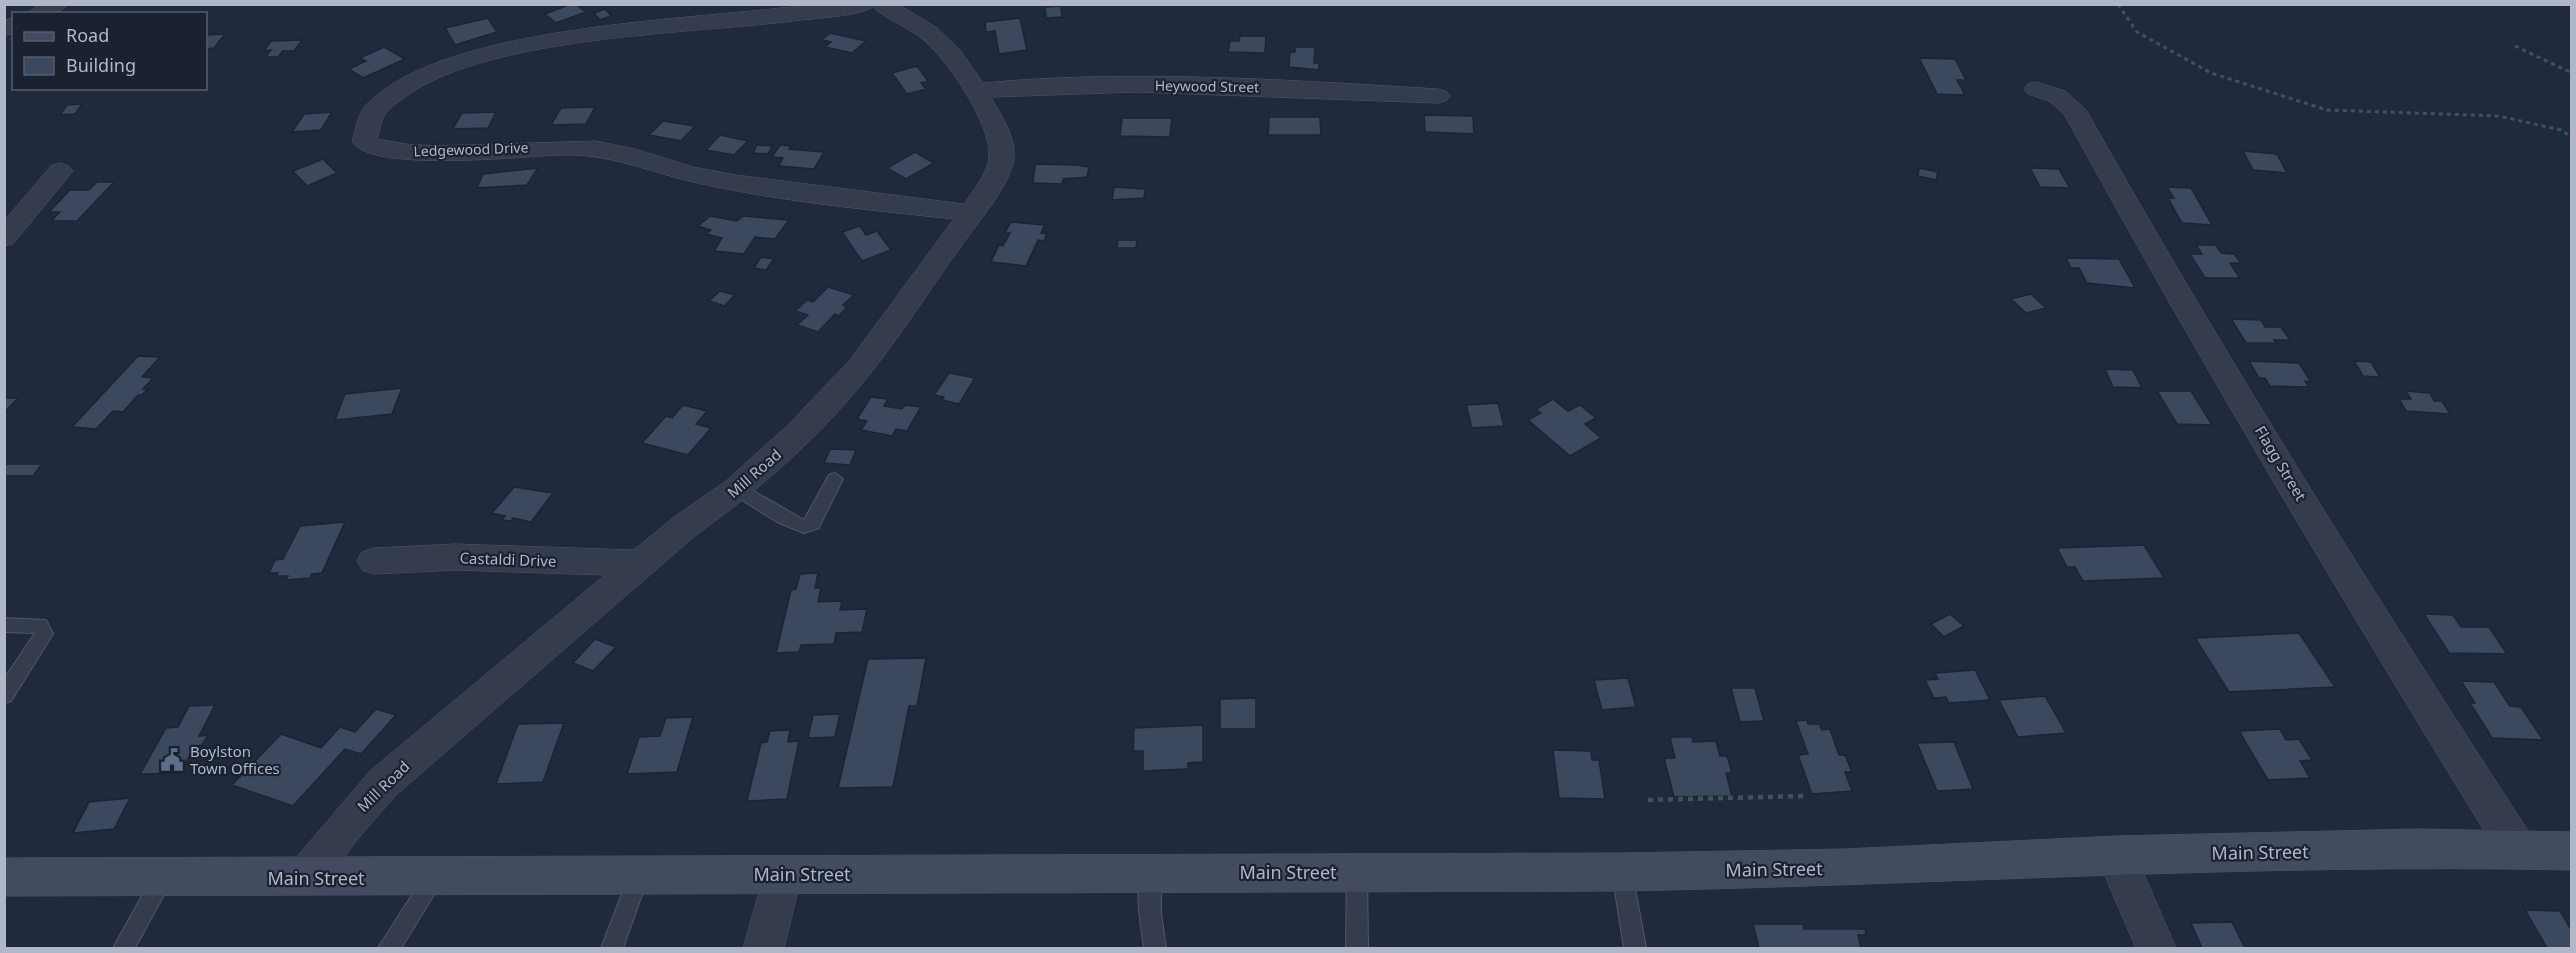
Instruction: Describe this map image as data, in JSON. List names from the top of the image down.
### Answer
{
  "streets": {
    "main road": ["Main Street"],
    "street": [
      "Heywood Street",
      "Ledgewood Drive",
      "Flagg Street",
      "Mill Road",
      "Castaldi Drive"
    ]
  },
  "crossings": [
    ["Heywood Street", "Mill Road"],
    ["Ledgewood Drive", "Mill Road"],
    ["Flagg Street", "Main Street"],
    ["Mill Road", "Castaldi Drive"],
    ["Mill Road", "Main Street"]
  ],
  "places": {
    "public building": ["Boylston Town Offices"]
  },
  "legend": ["Road", "Building"]
}
